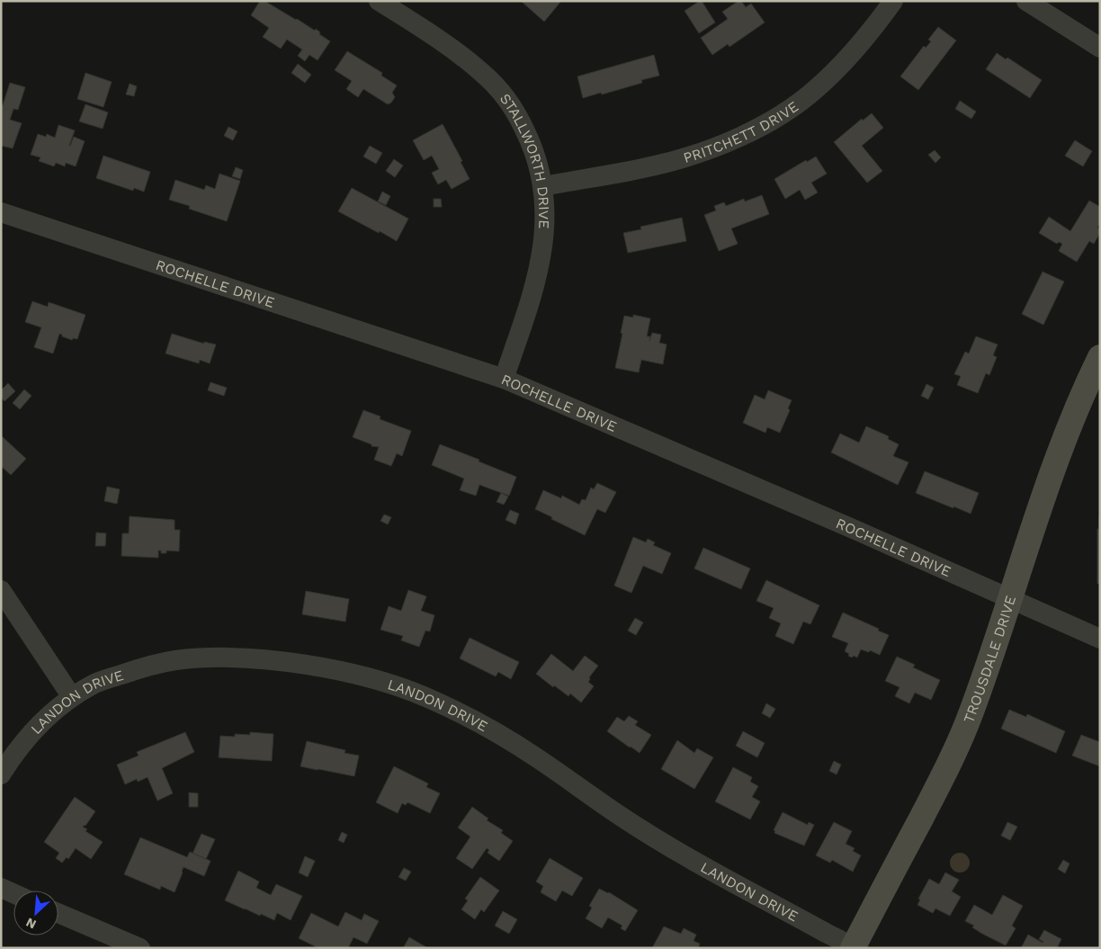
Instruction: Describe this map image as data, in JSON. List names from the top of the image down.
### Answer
{
  "streets": {
    "street": [
      "PRITCHETT DRIVE",
      "STALLWORTH DRIVE",
      "ROCHELLE DRIVE",
      "TROUSDALE DRIVE",
      "LANDON DRIVE"
    ]
  },
  "crossings": [
    ["PRITCHETT DRIVE", "STALLWORTH DRIVE"],
    ["STALLWORTH DRIVE", "ROCHELLE DRIVE"],
    ["ROCHELLE DRIVE", "TROUSDALE DRIVE"],
    ["TROUSDALE DRIVE", "LANDON DRIVE"]
  ],
  "north": "bottom left"
}
